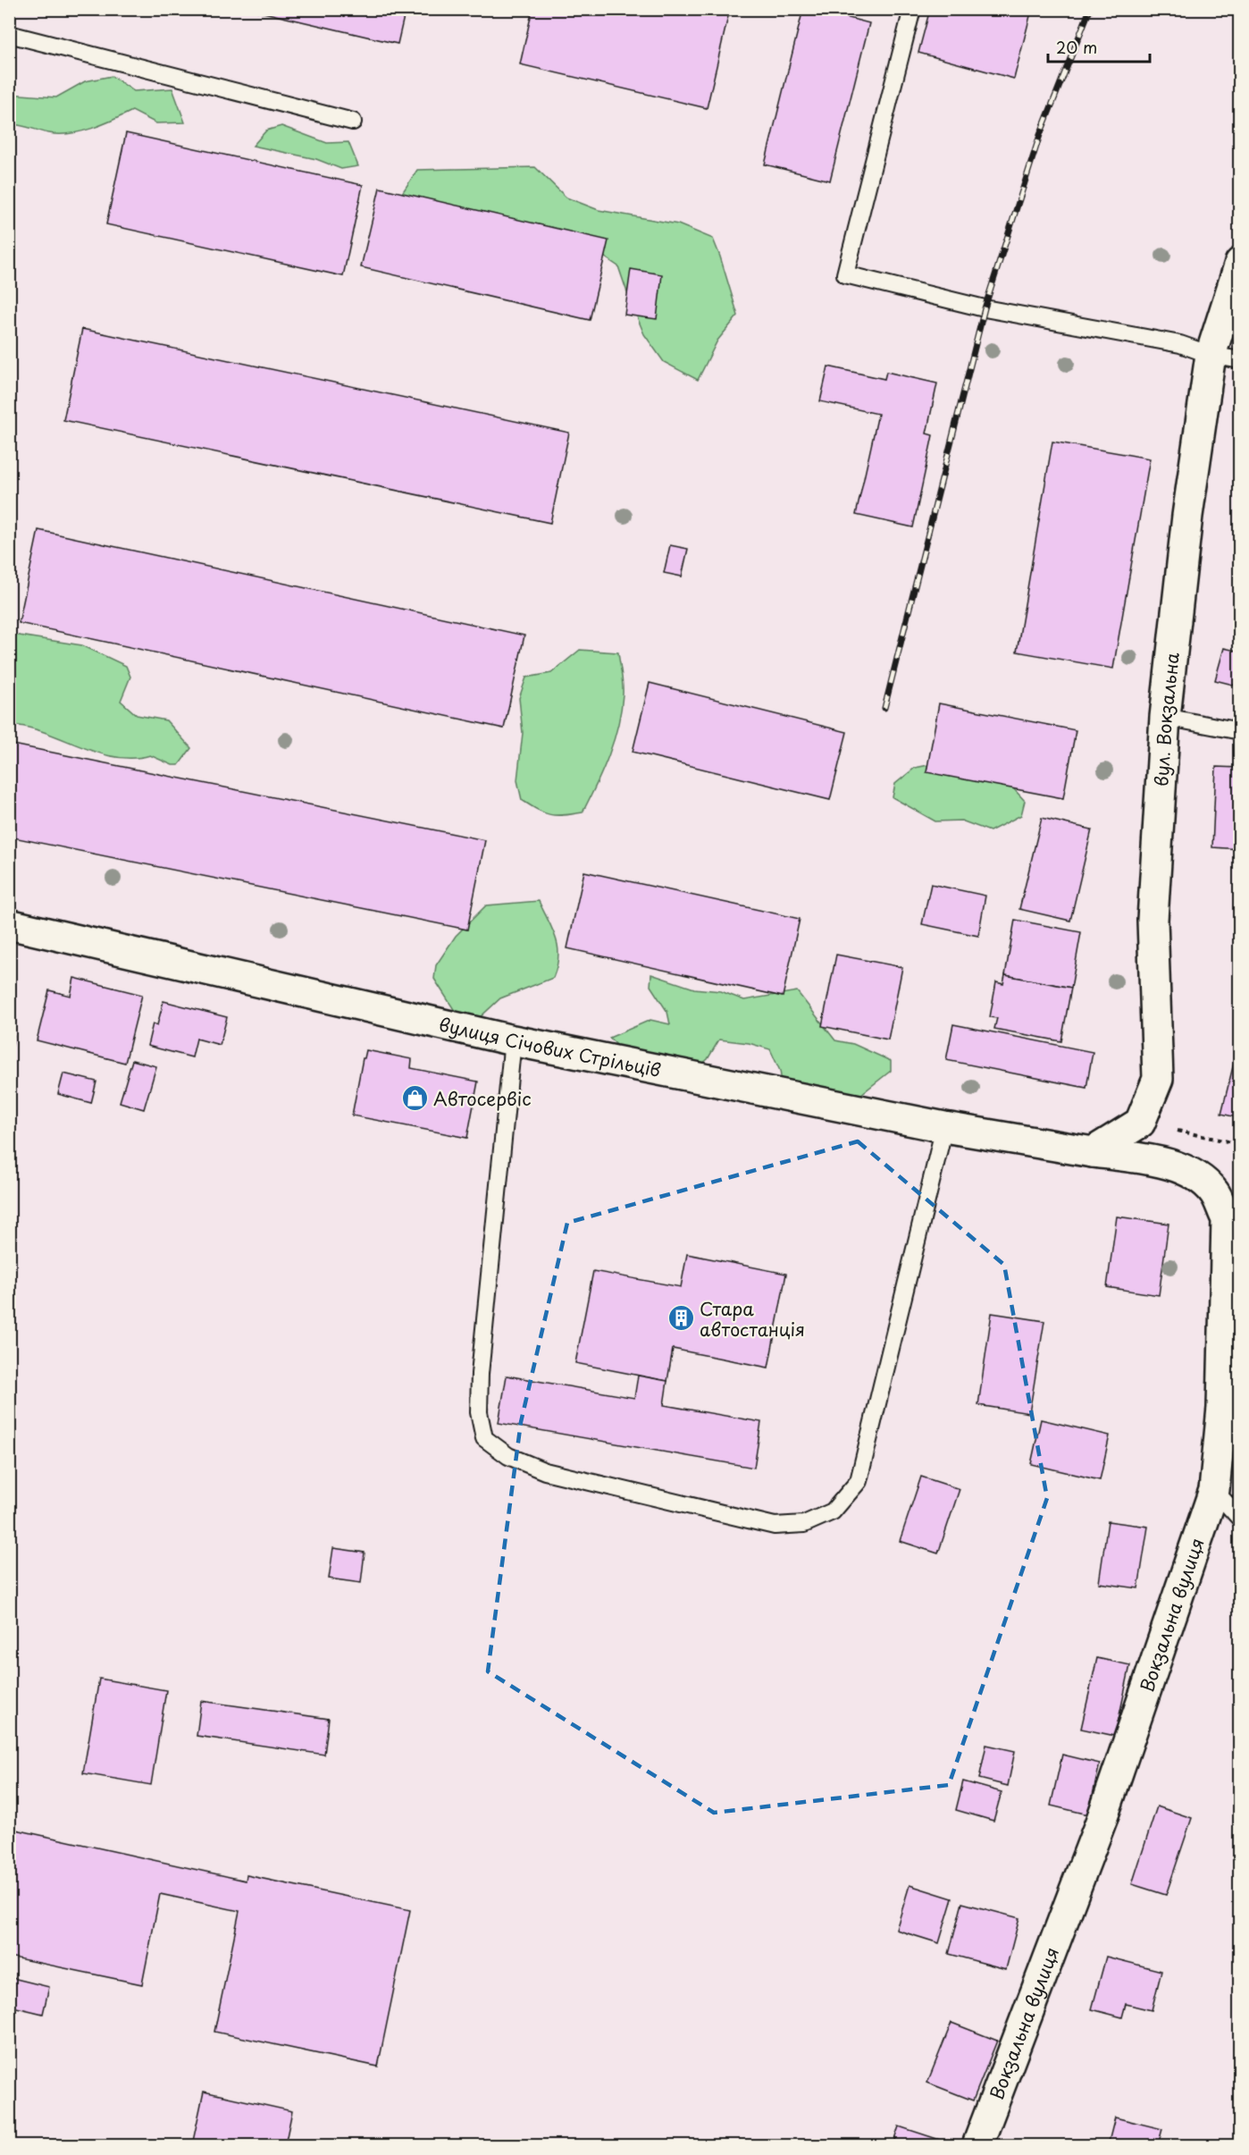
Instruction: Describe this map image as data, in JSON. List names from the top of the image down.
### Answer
{
  "streets": {
    "street": ["вул. Вокзальна", "вулиця Січових Стрільців", "Вокзальна вулиця"]
  },
  "crossings": [
    ["вулиця Січових Стрільців", "Вокзальна вулиця"]
  ],
  "places": {
    "shop": ["Автосервіс"],
    "building": ["Стара автостанція"]
  },
  "scale_bar": "20 m"
}
